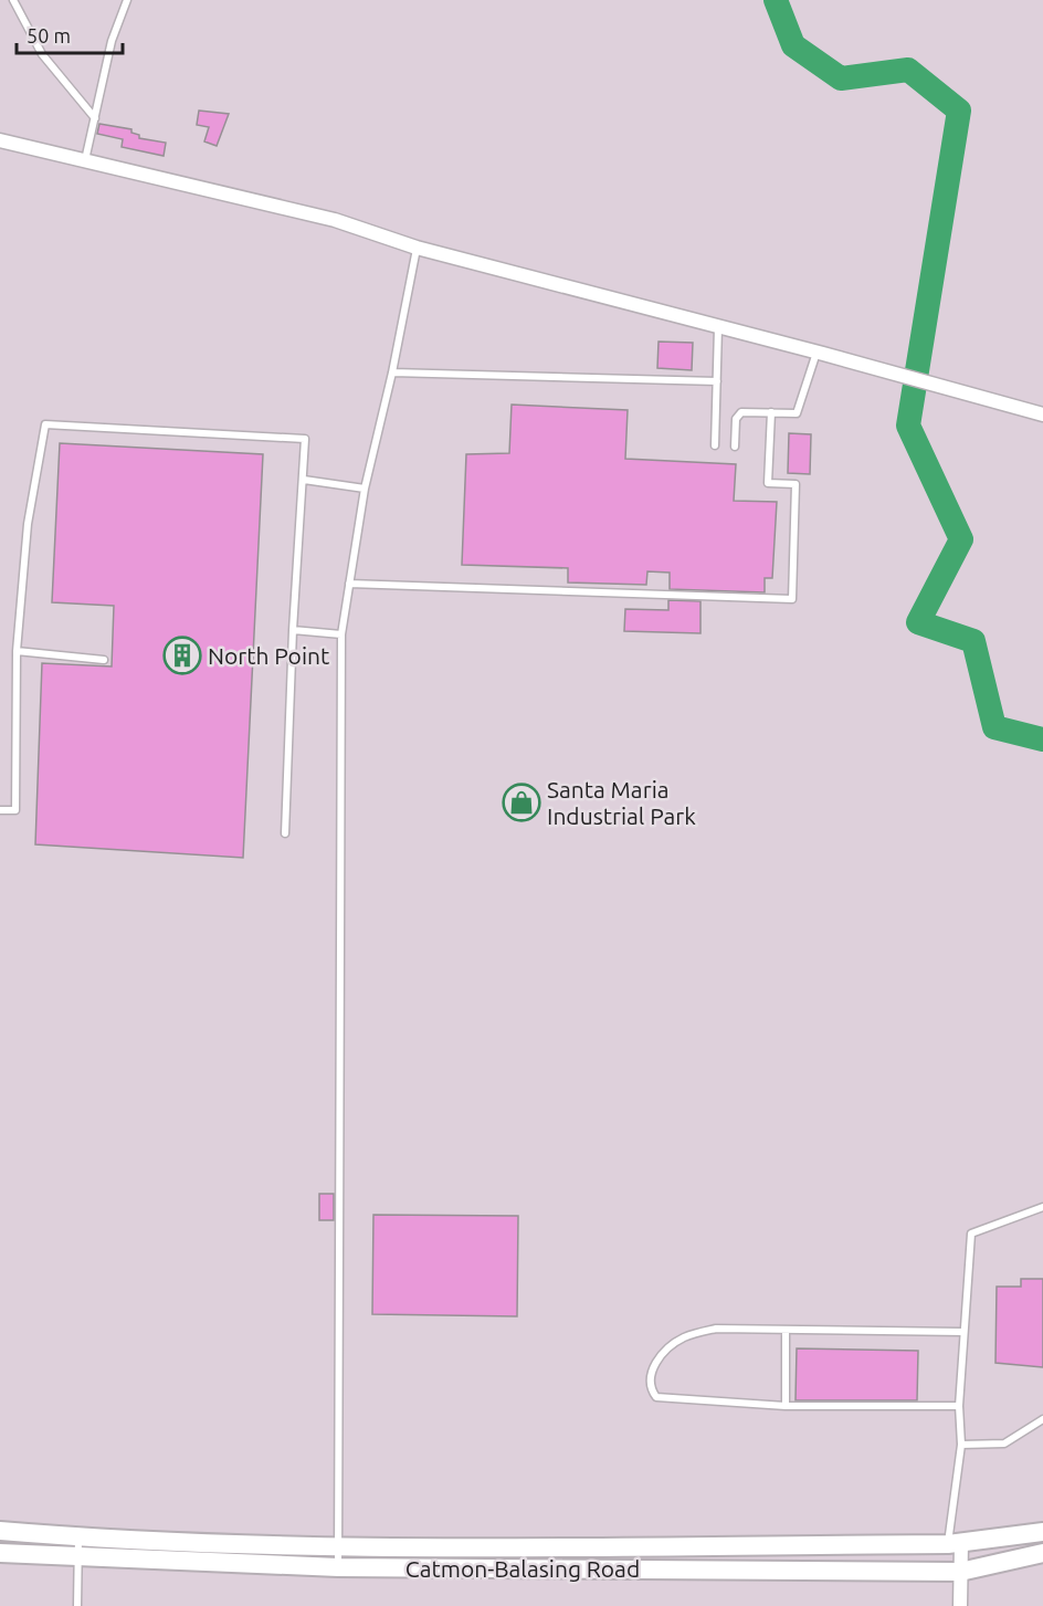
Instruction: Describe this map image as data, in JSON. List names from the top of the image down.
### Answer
{
  "streets": {
    "street": ["Catmon-Balasing Road"]
  },
  "places": {
    "building": ["North Point"],
    "shop": ["Santa Maria Industrial Park"]
  },
  "scale_bar": "50 m"
}
